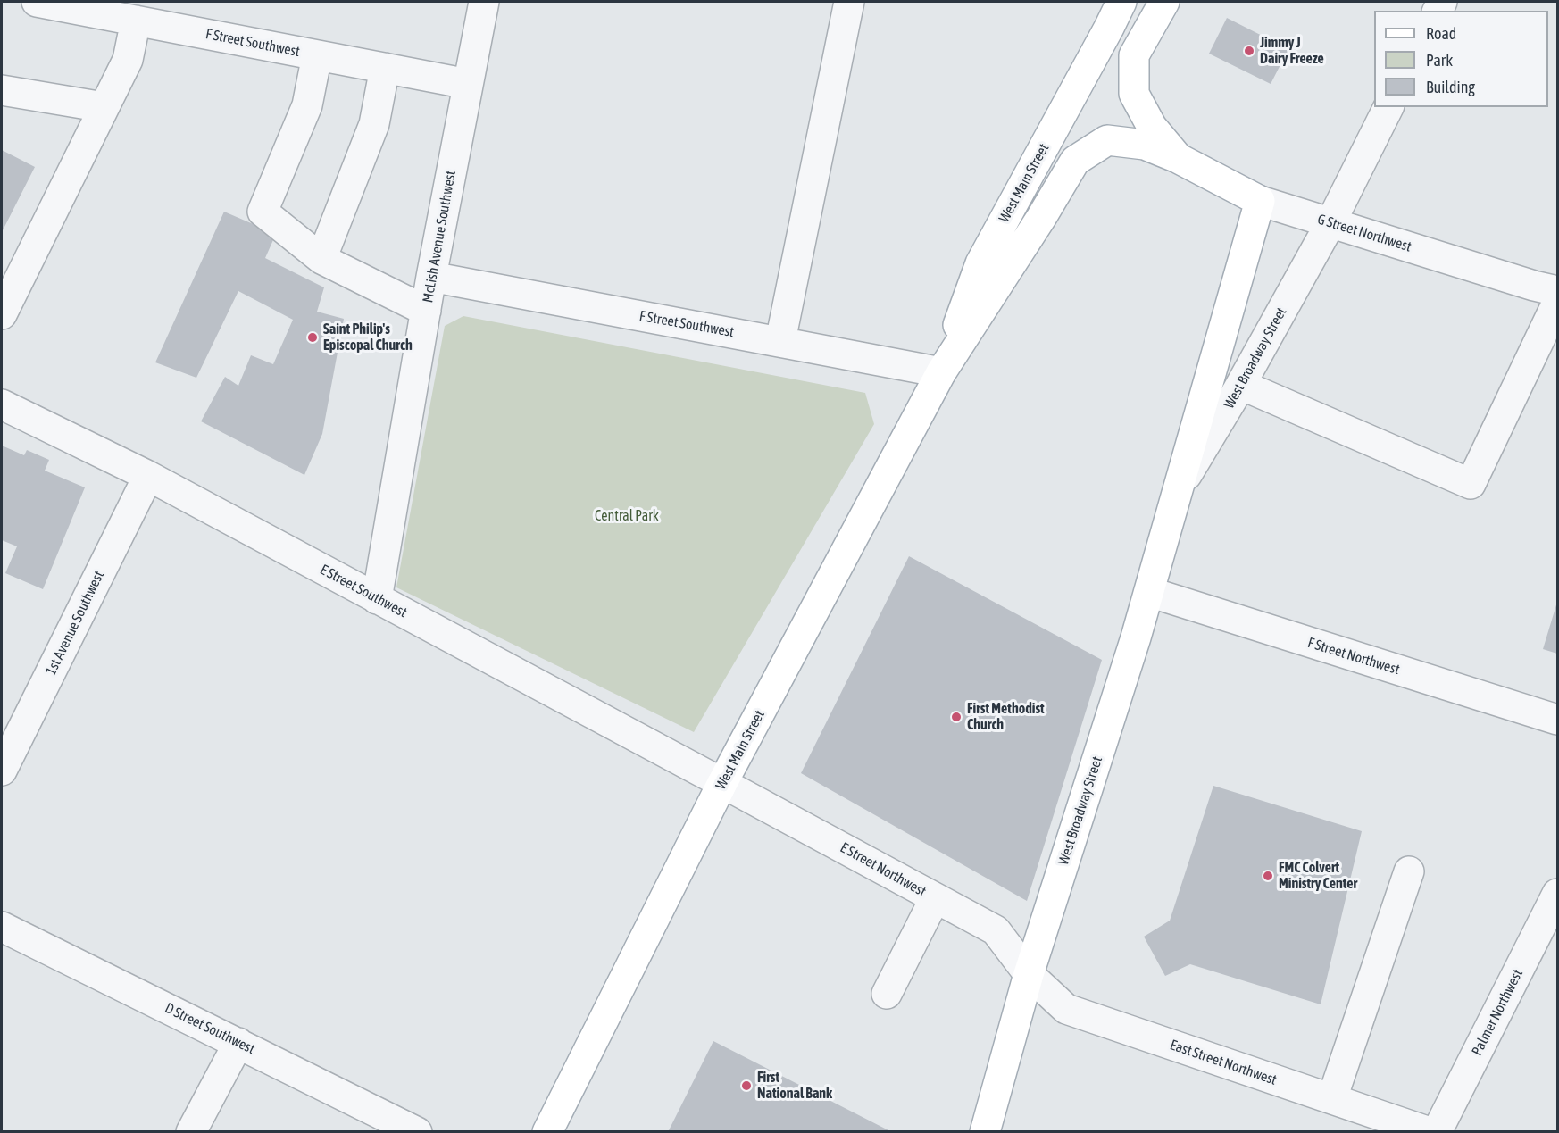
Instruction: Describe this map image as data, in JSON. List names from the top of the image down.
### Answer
{
  "streets": {
    "main road": ["West Main Street", "G Street Northwest", "West Broadway Street"],
    "street": [
      "F Street Southwest",
      "McLish Avenue Southwest",
      "E Street Southwest",
      "1st Avenue Southwest",
      "F Street Northwest",
      "E Street Northwest",
      "Palmer Northwest",
      "D Street Southwest",
      "East Street Northwest"
    ]
  },
  "crossings": [
    ["F Street Southwest", "West Main Street"],
    ["F Street Southwest", "McLish Avenue Southwest"],
    ["West Main Street", "G Street Northwest"],
    ["West Main Street", "E Street Southwest"],
    ["West Main Street", "E Street Northwest"],
    ["G Street Northwest", "West Broadway Street"],
    ["McLish Avenue Southwest", "E Street Southwest"],
    ["West Broadway Street", "F Street Northwest"],
    ["West Broadway Street", "E Street Northwest"],
    ["West Broadway Street", "East Street Northwest"],
    ["E Street Southwest", "1st Avenue Southwest"],
    ["E Street Southwest", "E Street Northwest"],
    ["E Street Northwest", "East Street Northwest"]
  ],
  "parks": ["Central Park"],
  "places": [
    "Jimmy J Dairy Freeze",
    "Saint Philip's Episcopal Church",
    "First Methodist Church",
    "FMC Colvert Ministry Center",
    "First National Bank"
  ],
  "legend": ["Road", "Park", "Building"]
}
